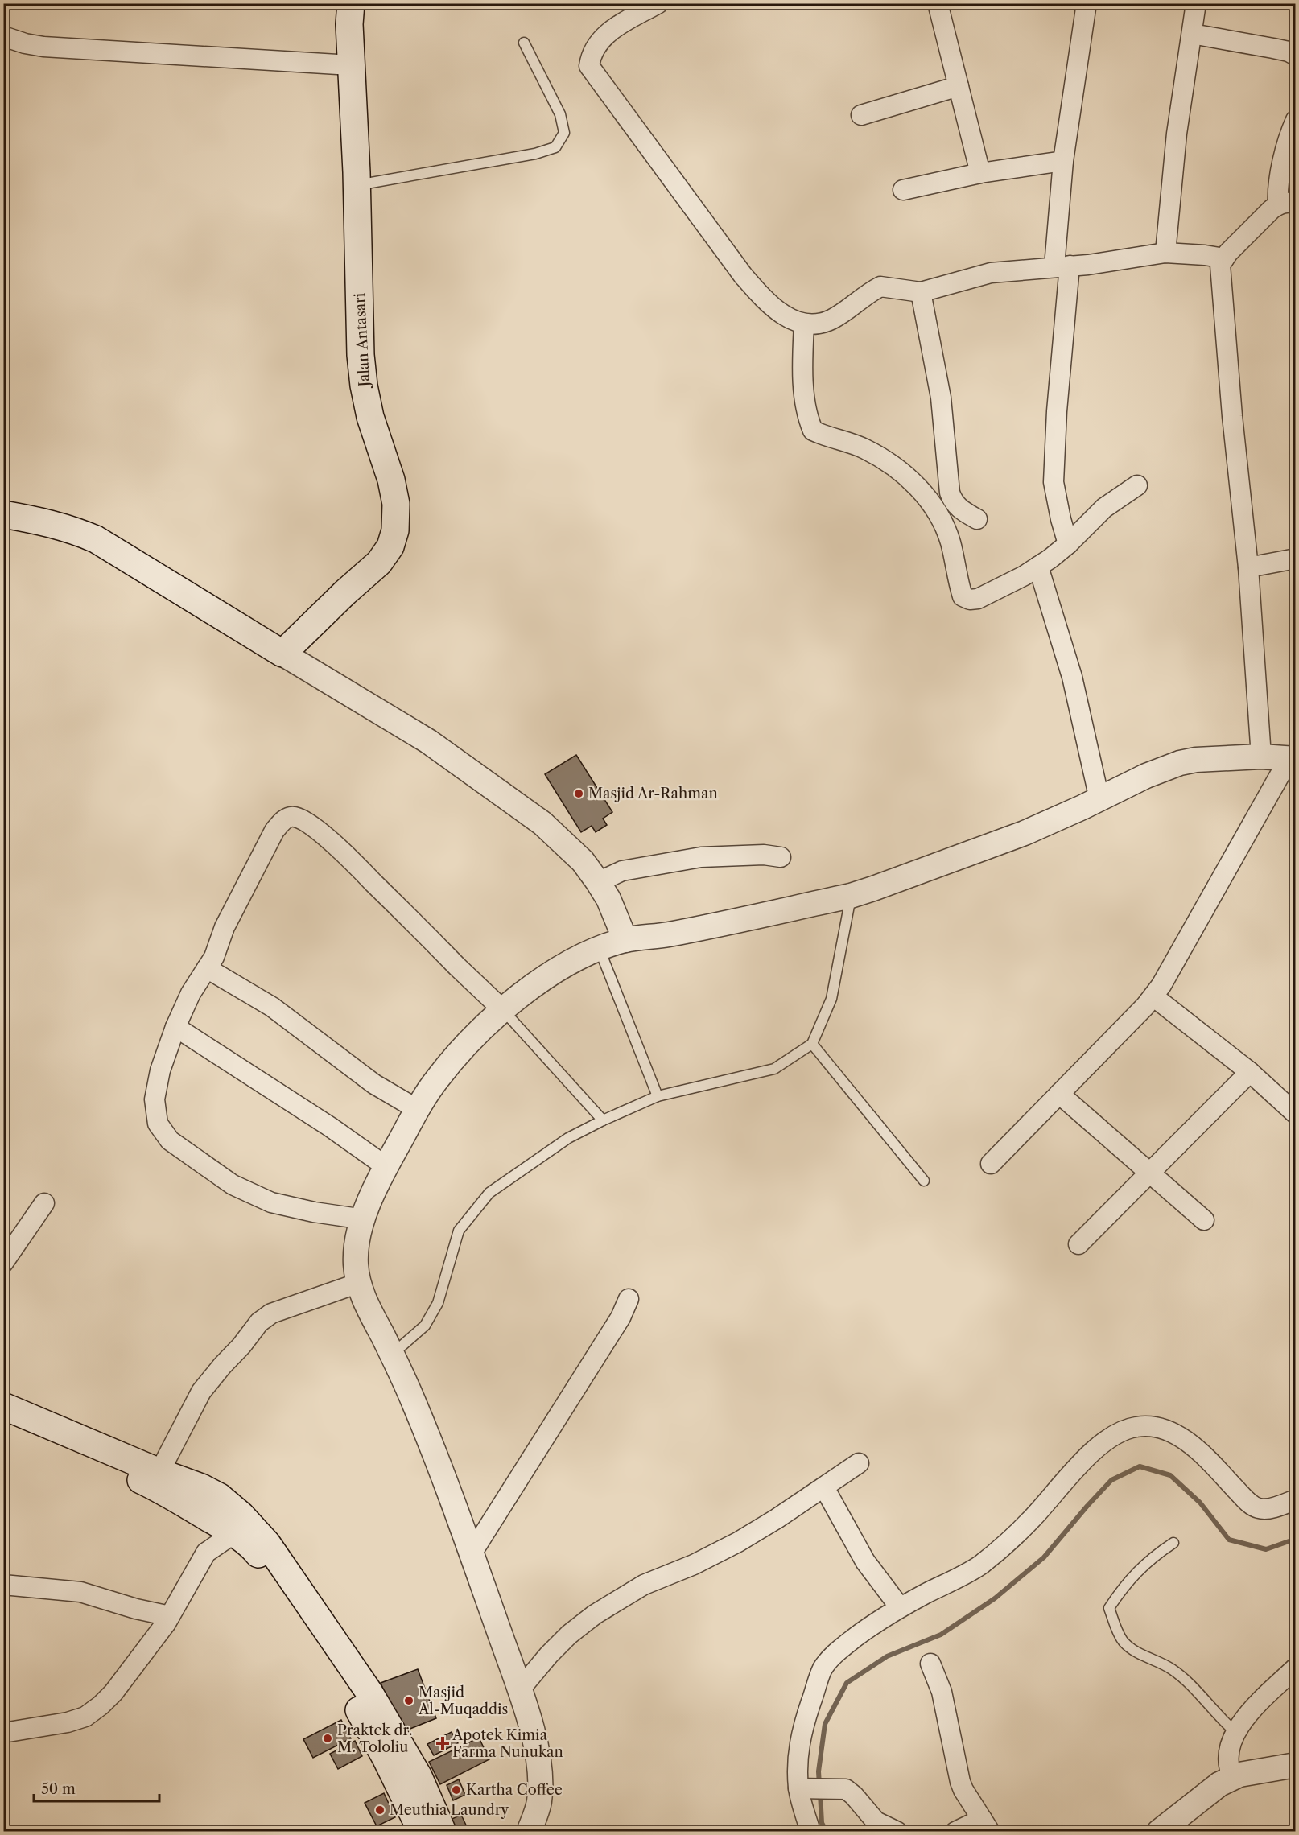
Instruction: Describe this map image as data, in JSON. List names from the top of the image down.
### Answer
{
  "streets": {
    "main road": ["Jalan Antasari"]
  },
  "places": {
    "other": [
      "Masjid Ar-Rahman",
      "Masjid Al-Muqaddis",
      "Praktek dr. M. Tololiu",
      "Kartha Coffee",
      "Meuthia Laundry"
    ],
    "health": ["Apotek Kimia Farma Nunukan"]
  },
  "scale_bar": "50 m"
}
